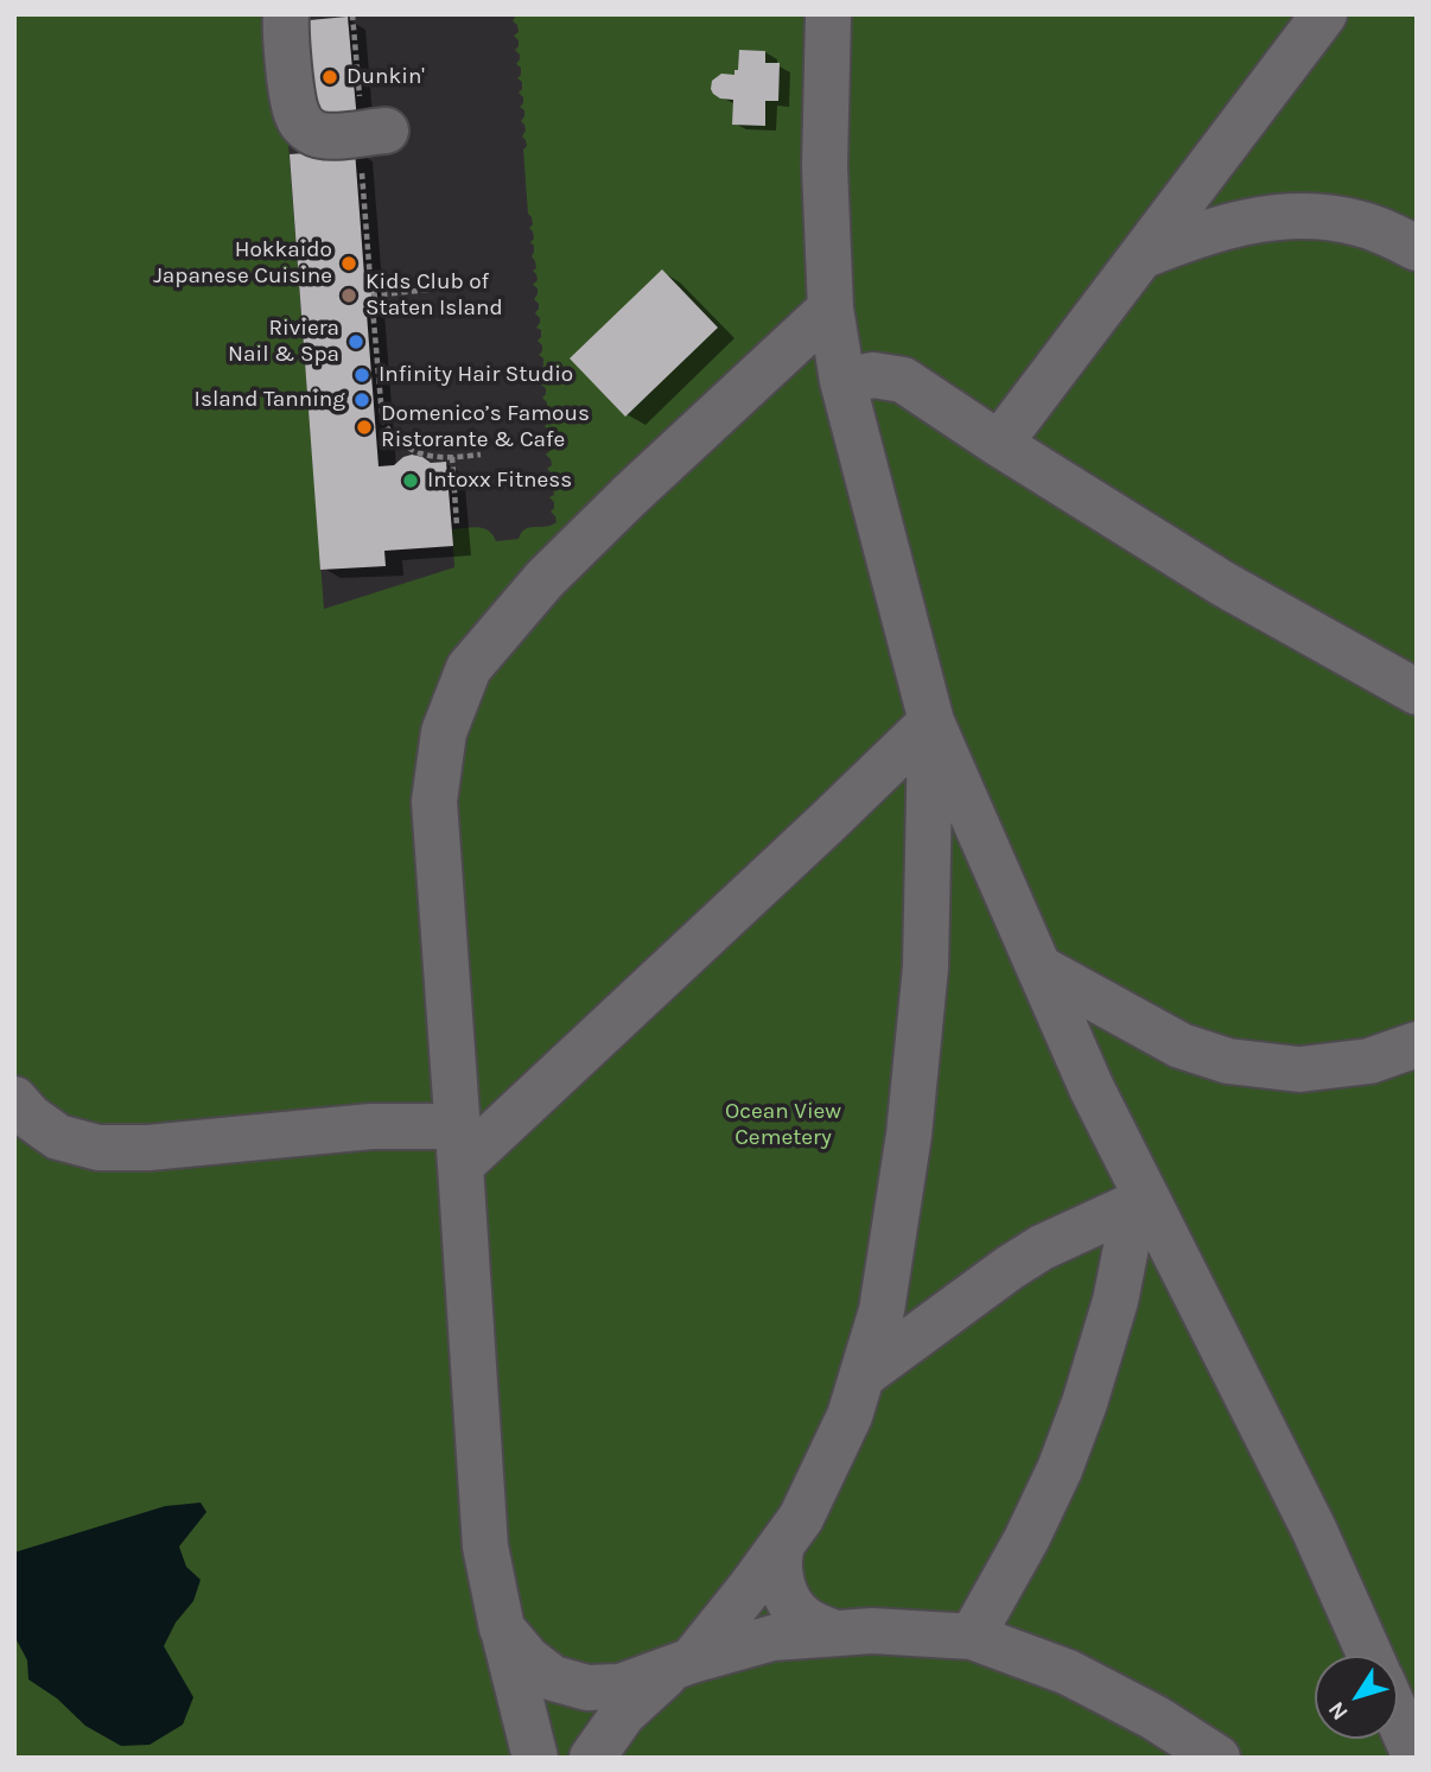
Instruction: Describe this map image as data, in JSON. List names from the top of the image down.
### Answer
{
  "parks": ["Ocean View Cemetery"],
  "places": [
    "Dunkin'",
    "Hokkaido Japanese Cuisine",
    "Kids Club of Staten Island",
    "Riviera Nail & Spa",
    "Infinity Hair Studio",
    "Island Tanning",
    "Domenico’s Famous Ristorante & Cafe",
    "Intoxx Fitness"
  ],
  "north": "bottom left"
}
